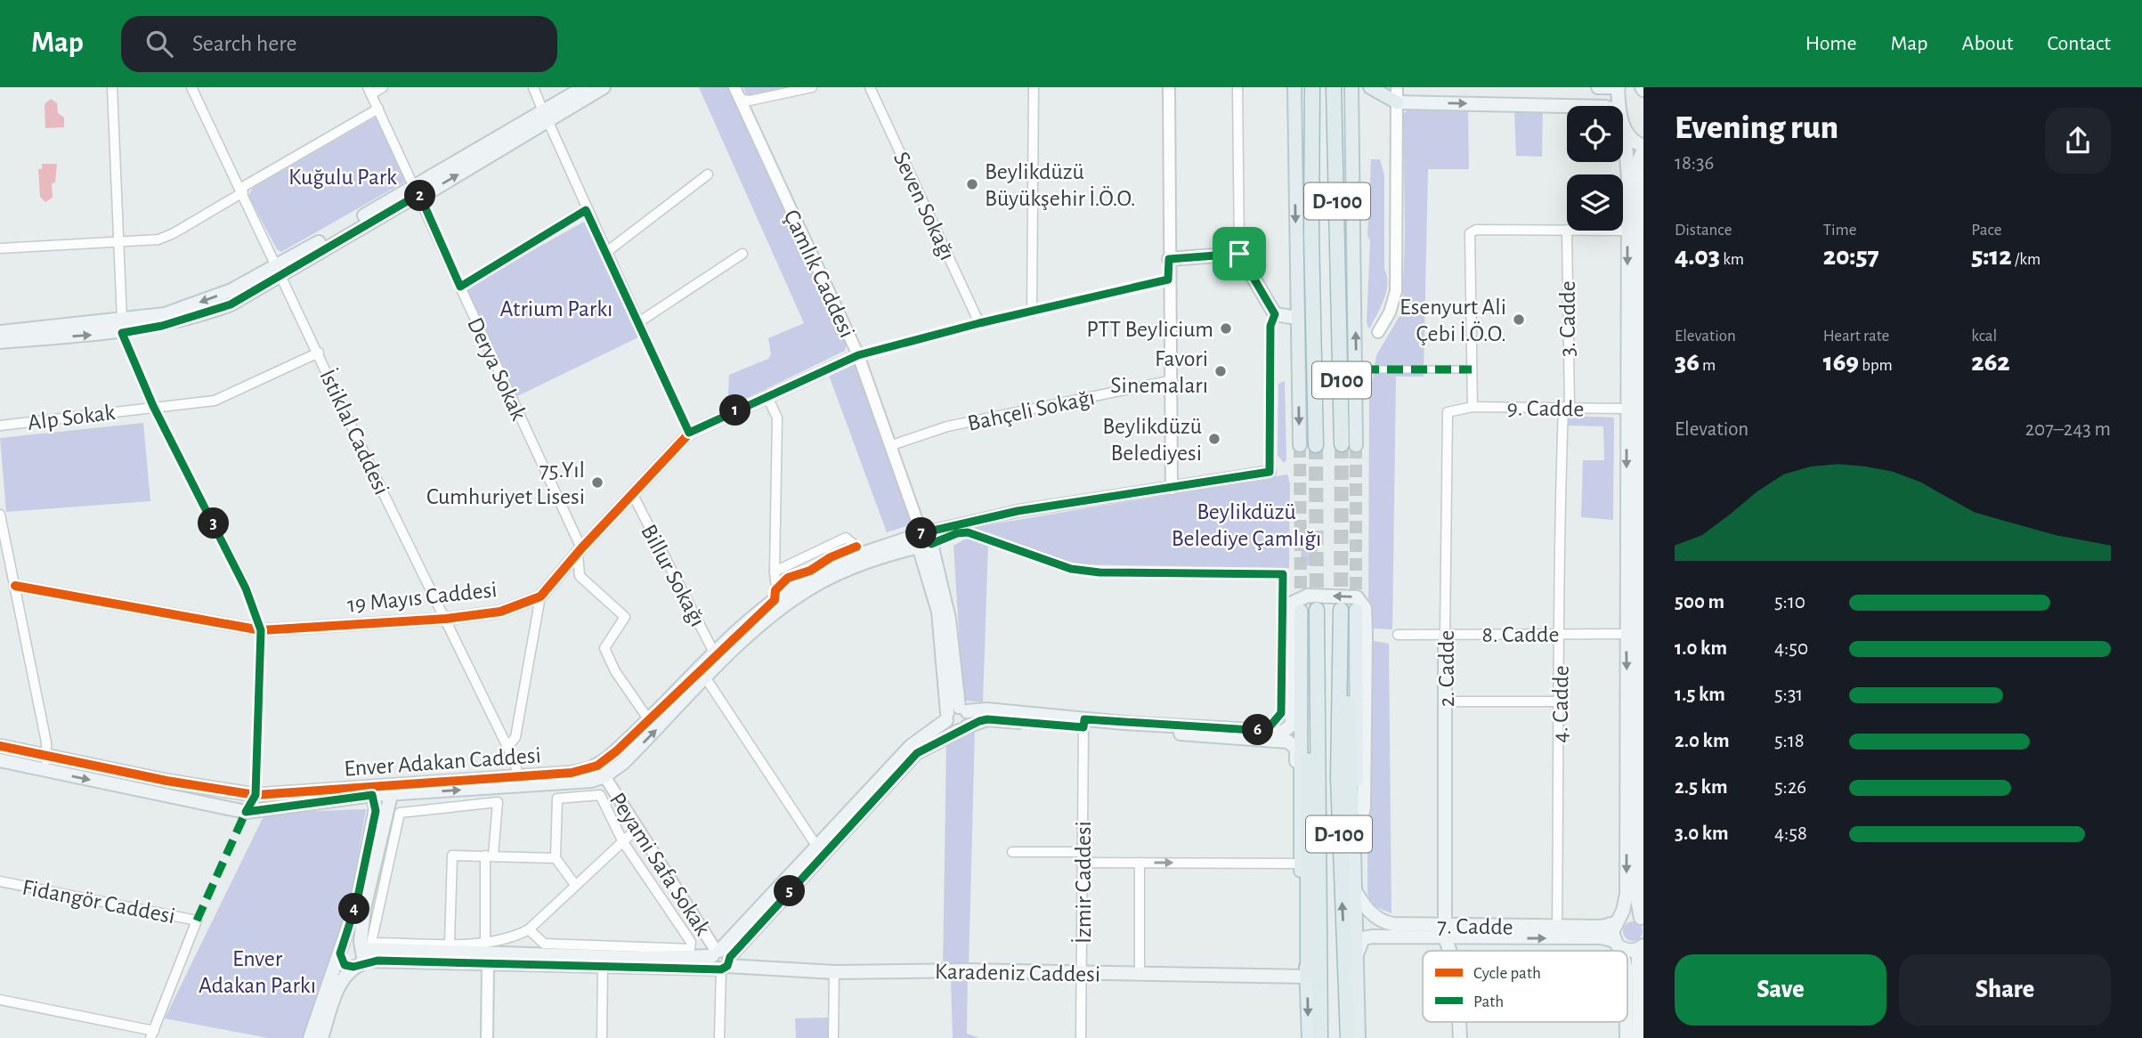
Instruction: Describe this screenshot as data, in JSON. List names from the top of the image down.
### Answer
{
  "streets": {
    "highway": ["D-100", "D100"],
    "main road": [
      "2. Cadde",
      "Enver Adakan Caddesi",
      "7. Cadde",
      "Karadeniz Caddesi"
    ],
    "street": [
      "Seven Sokağı",
      "Çamlık Caddesi",
      "3. Cadde",
      "Derya Sokak",
      "9. Cadde",
      "Bahçeli Sokağı",
      "Alp Sokak",
      "İstiklal Caddesi",
      "Billur Sokağı",
      "19 Mayıs Caddesi",
      "8. Cadde",
      "4. Cadde",
      "Peyami Safa Sokak",
      "İzmir Caddesi",
      "Fidangör Caddesi"
    ]
  },
  "crossings": [
    ["D-100", "D100"],
    ["Çamlık Caddesi", "Bahçeli Sokağı"],
    ["Çamlık Caddesi", "19 Mayıs Caddesi"],
    ["Çamlık Caddesi", "Enver Adakan Caddesi"],
    ["3. Cadde", "9. Cadde"],
    ["3. Cadde", "4. Cadde"],
    ["Derya Sokak", "19 Mayıs Caddesi"],
    ["Derya Sokak", "Enver Adakan Caddesi"],
    ["9. Cadde", "2. Cadde"],
    ["9. Cadde", "4. Cadde"],
    ["Alp Sokak", "İstiklal Caddesi"],
    ["İstiklal Caddesi", "19 Mayıs Caddesi"],
    ["İstiklal Caddesi", "Enver Adakan Caddesi"],
    ["Billur Sokağı", "19 Mayıs Caddesi"],
    ["Billur Sokağı", "Enver Adakan Caddesi"],
    ["8. Cadde", "2. Cadde"],
    ["8. Cadde", "4. Cadde"],
    ["2. Cadde", "7. Cadde"],
    ["4. Cadde", "7. Cadde"],
    ["Enver Adakan Caddesi", "Peyami Safa Sokak"],
    ["Peyami Safa Sokak", "Karadeniz Caddesi"],
    ["İzmir Caddesi", "Karadeniz Caddesi"]
  ],
  "parks": [
    "Kuğulu Park",
    "Atrium Parkı",
    "Beylikdüzü Belediye Çamlığı",
    "Enver Adakan Parkı"
  ],
  "places": [
    "Beylikdüzü Büyükşehir İ.Ö.O.",
    "Esenyurt Ali Çebi İ.Ö.O.",
    "PTT Beylicium",
    "Favori Sinemaları",
    "Beylikdüzü Belediyesi",
    "75.Yıl Cumhuriyet Lisesi"
  ],
  "legend": ["Cycle path", "Path"],
  "page": {
    "header": "Map",
    "search": "Search here",
    "nav": [
      "Home",
      "Map",
      "About",
      "Contact"
    ],
    "heading": ["Evening run", "18:36"],
    "pins": [
      "2",
      "1",
      "3",
      "7",
      "6",
      "5",
      "4"
    ],
    "stats": [
      ["Distance", "4.03 km"],
      ["Time", "20:57"],
      ["Pace", "5:12 /km"],
      ["Elevation", "36 m"],
      ["Heart rate", "169 bpm"],
      ["kcal", "262"]
    ],
    "chart": ["Elevation", "207–243 m"],
    "list": [
      {
        "name": "500 m",
        "note": "5:10"
      },
      {
        "name": "1.0 km",
        "note": "4:50"
      },
      {
        "name": "1.5 km",
        "note": "5:31"
      },
      {
        "name": "2.0 km",
        "note": "5:18"
      },
      {
        "name": "2.5 km",
        "note": "5:26"
      },
      {
        "name": "3.0 km",
        "note": "4:58"
      }
    ],
    "buttons": ["Save", "Share"]
  }
}
